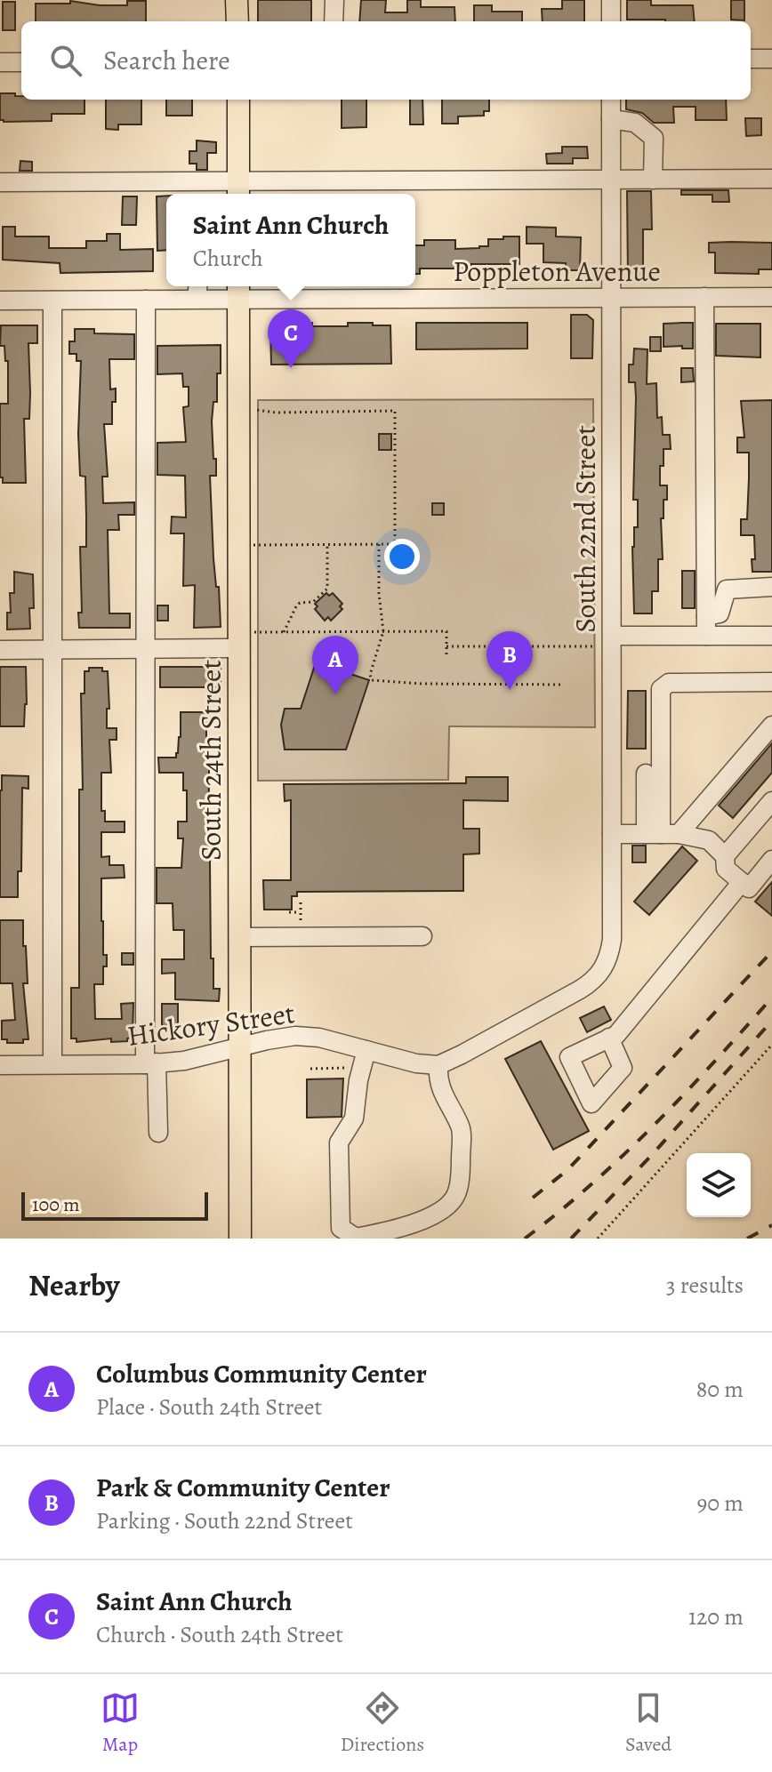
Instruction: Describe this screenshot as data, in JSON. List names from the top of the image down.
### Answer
{
  "streets": {
    "main road": ["South 24th Street"],
    "street": ["Poppleton Avenue", "South 22nd Street", "Hickory Street"]
  },
  "crossings": [
    ["Poppleton Avenue", "South 22nd Street"],
    ["Poppleton Avenue", "South 24th Street"],
    ["South 22nd Street", "Hickory Street"],
    ["South 24th Street", "Hickory Street"]
  ],
  "scale_bar": "100 m",
  "page": {
    "search": "Search here",
    "popup": ["Saint Ann Church", "Church"],
    "pins": ["C", "B", "A"],
    "scale": "100 m",
    "heading": ["Nearby", "3 results"],
    "list": [
      {
        "mark": "A",
        "name": "Columbus Community Center",
        "note": "Place · South 24th Street",
        "value": "80 m"
      },
      {
        "mark": "B",
        "name": "Park & Community Center",
        "note": "Parking · South 22nd Street",
        "value": "90 m"
      },
      {
        "mark": "C",
        "name": "Saint Ann Church",
        "note": "Church · South 24th Street",
        "value": "120 m"
      }
    ],
    "nav": ["Map", "Directions", "Saved"]
  }
}
